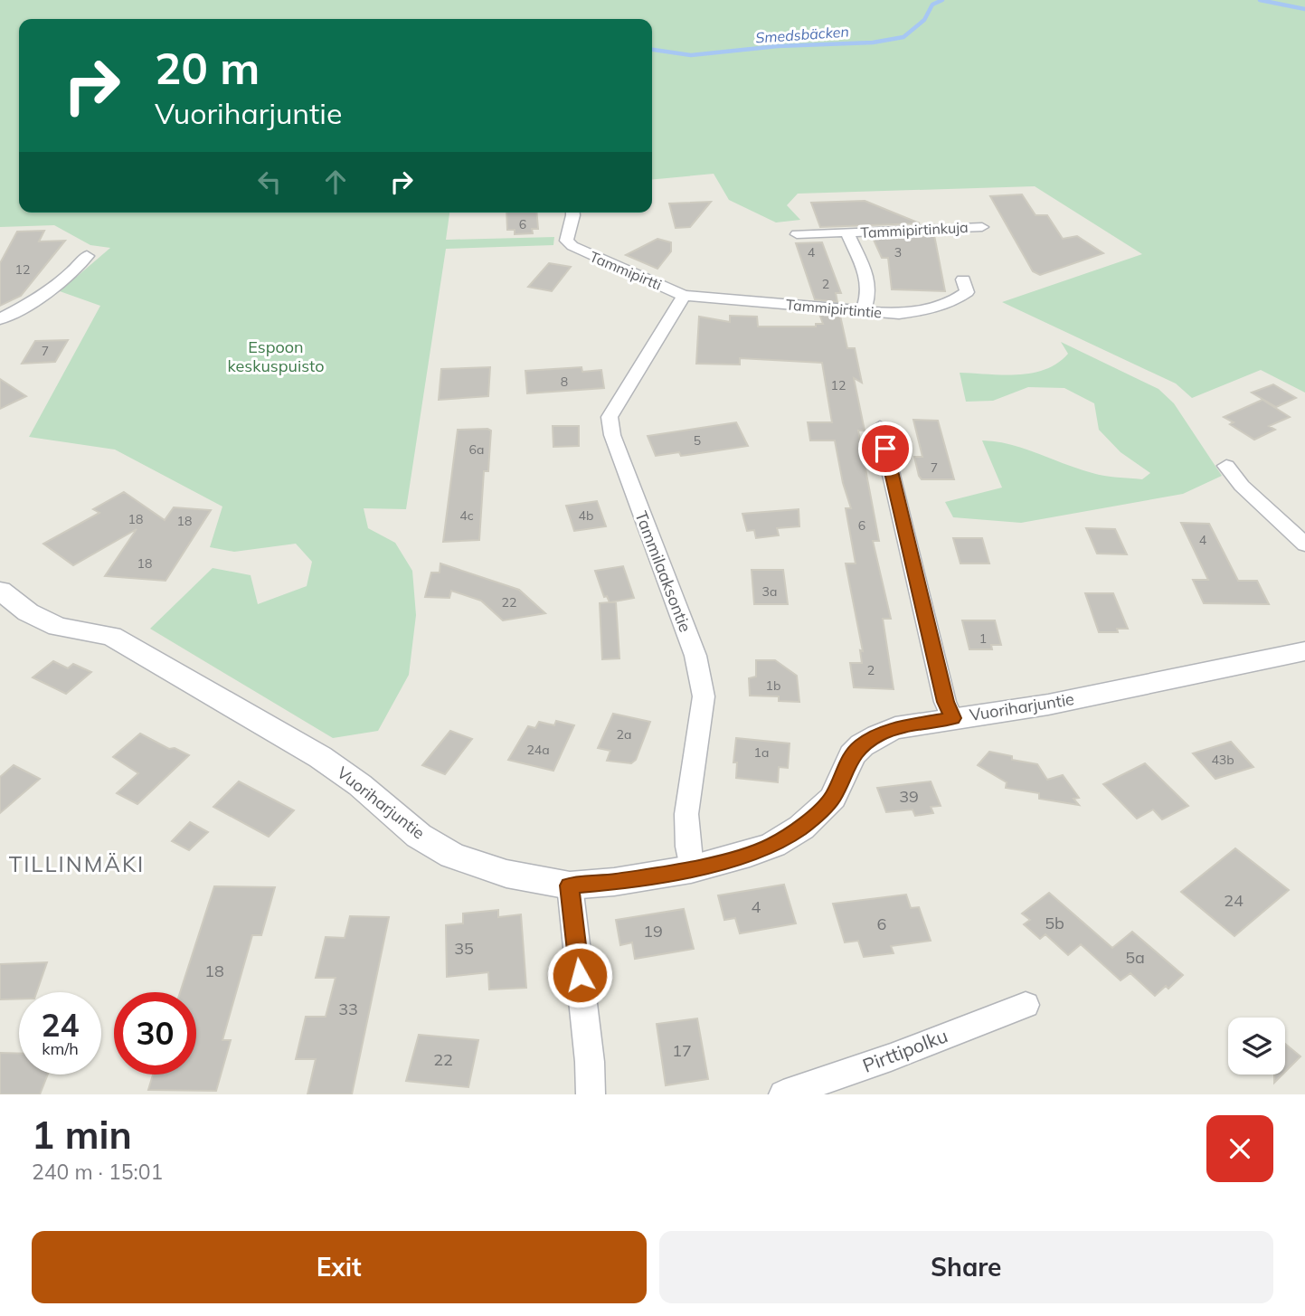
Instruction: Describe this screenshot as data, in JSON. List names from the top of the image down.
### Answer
{
  "streets": {
    "street": [
      "Tammipirtinkuja",
      "Tammipirtti",
      "Tammipirtintie",
      "Tammilaaksontie",
      "Vuoriharjuntie",
      "Pirttipolku"
    ]
  },
  "crossings": [
    ["Tammipirtinkuja", "Tammipirtintie"],
    ["Tammipirtti", "Tammipirtintie"],
    ["Tammipirtti", "Tammilaaksontie"],
    ["Tammipirtintie", "Tammilaaksontie"],
    ["Tammilaaksontie", "Vuoriharjuntie"]
  ],
  "districts": ["TILLINMÄKI"],
  "water": ["Smedsbäcken"],
  "parks": ["Espoon keskuspuisto"],
  "house_numbers": [
    "6",
    "4",
    "3",
    "12",
    "2",
    "7",
    "8",
    "12",
    "5",
    "6a",
    "7",
    "4c",
    "4b",
    "18",
    "18",
    "6",
    "4",
    "18",
    "3a",
    "22",
    "1",
    "2",
    "1b",
    "2a",
    "24a",
    "1a",
    "43b",
    "39",
    "24",
    "4",
    "5b",
    "6",
    "19",
    "35",
    "5a",
    "18",
    "33",
    "17",
    "22"
  ],
  "page": {
    "turn": ["20 m", "Vuoriharjuntie"],
    "speed": "24 km/h",
    "limit": "30",
    "heading": ["1 min", "240 m · 15:01"],
    "buttons": ["Exit", "Share"]
  }
}
